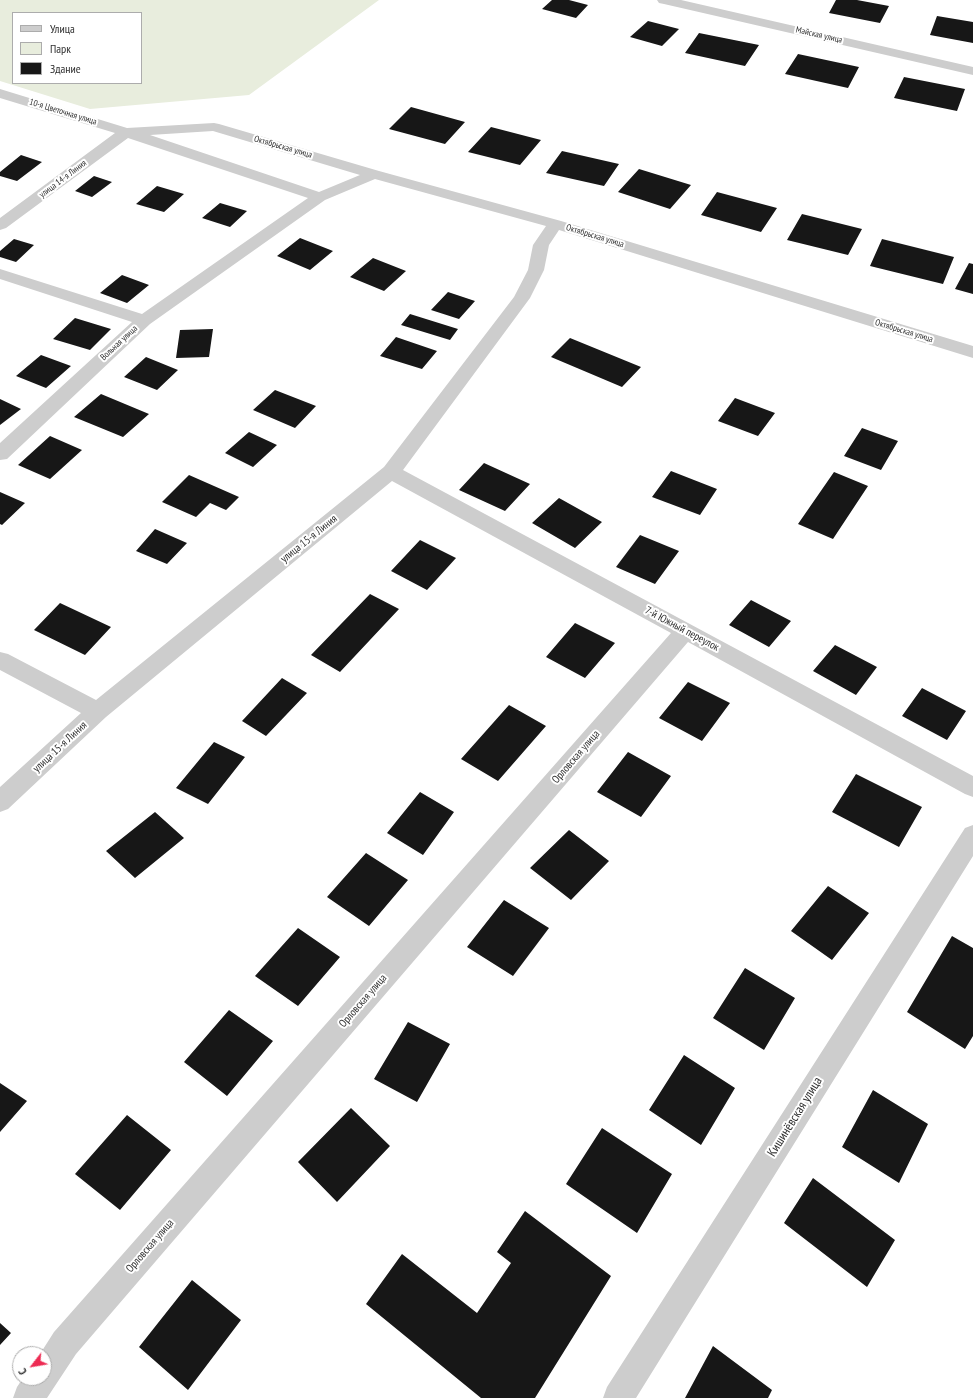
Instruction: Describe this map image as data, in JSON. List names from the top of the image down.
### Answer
{
  "streets": {
    "street": [
      "Майская улица",
      "10-я Цветочная улица",
      "Октябрьская улица",
      "улица 14-я Линия",
      "Вольная улица",
      "улица 15-я Линия",
      "7-й Южный переулок",
      "Орловская улица",
      "Кишинёвская улица"
    ]
  },
  "crossings": [
    ["10-я Цветочная улица", "Октябрьская улица"],
    ["10-я Цветочная улица", "улица 14-я Линия"],
    ["Октябрьская улица", "улица 14-я Линия"],
    ["Октябрьская улица", "улица 15-я Линия"],
    ["улица 15-я Линия", "7-й Южный переулок"],
    ["7-й Южный переулок", "Орловская улица"]
  ],
  "legend": ["Улица", "Парк", "Здание"],
  "north": "bottom left"
}
